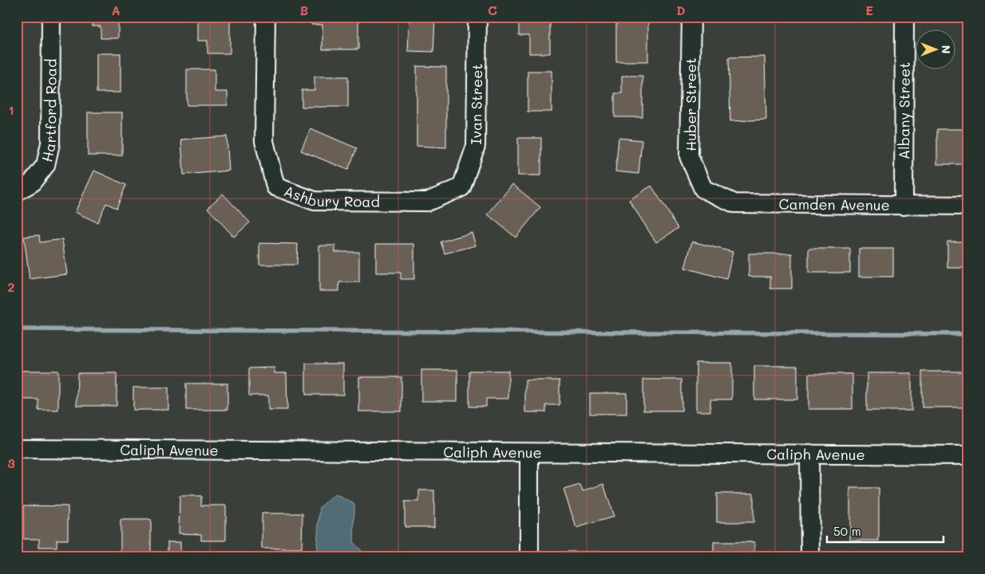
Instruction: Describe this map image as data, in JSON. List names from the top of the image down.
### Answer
{
  "streets": {
    "street": [
      "Ivan Street",
      "Huber Street",
      "Hartford Road",
      "Albany Street",
      "Ashbury Road",
      "Camden Avenue",
      "Caliph Avenue"
    ]
  },
  "crossings": [
    ["Ivan Street", "Ashbury Road"],
    ["Huber Street", "Camden Avenue"],
    ["Albany Street", "Camden Avenue"]
  ],
  "scale_bar": "50 m",
  "north": "right",
  "grid": {
    "columns": [
      "A",
      "B",
      "C",
      "D",
      "E"
    ],
    "rows": ["1", "2", "3"]
  }
}
